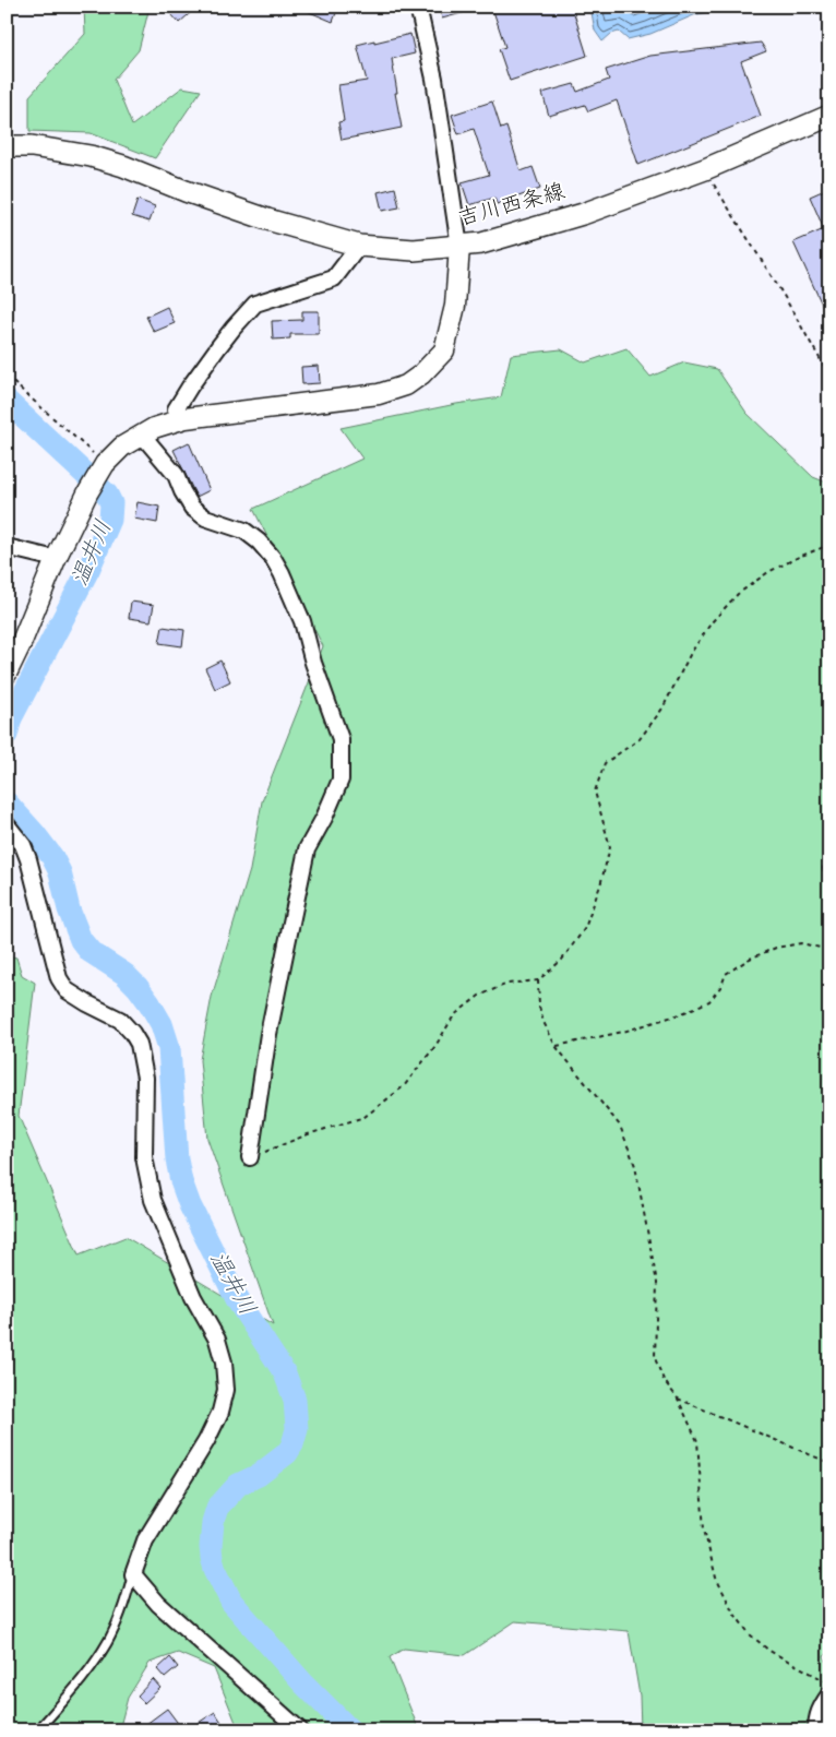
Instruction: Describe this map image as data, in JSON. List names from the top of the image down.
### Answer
{
  "streets": {
    "main road": ["吉川西条線"]
  },
  "water": ["温井川"]
}
